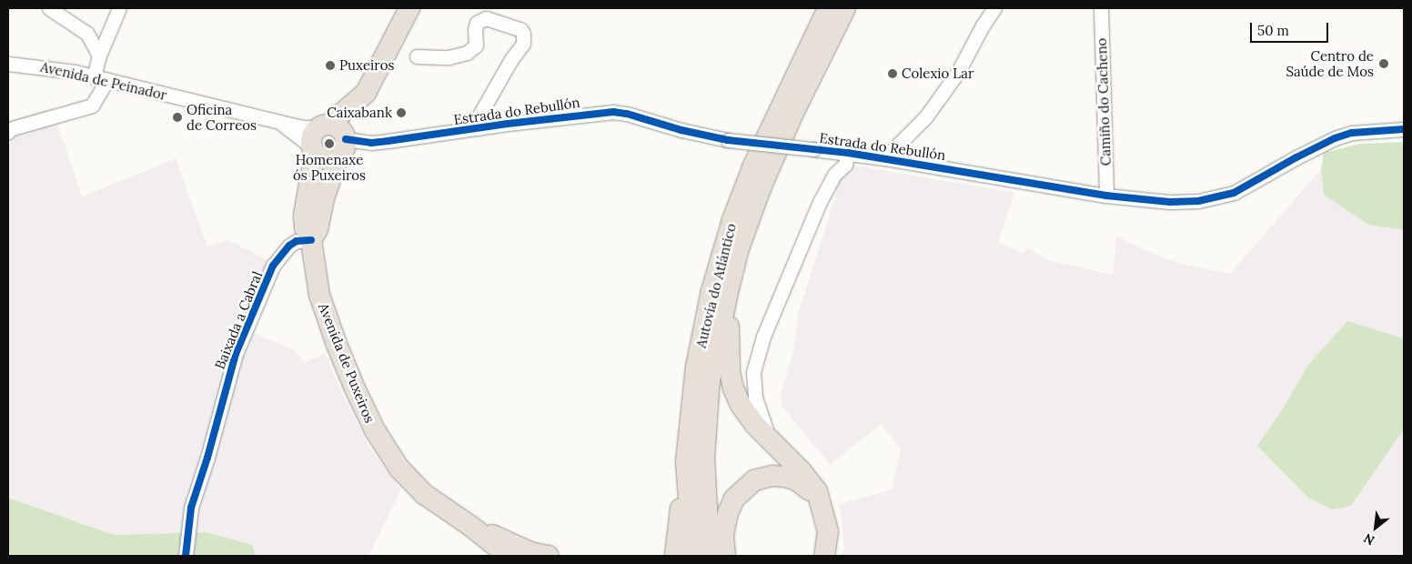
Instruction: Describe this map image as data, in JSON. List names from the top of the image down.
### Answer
{
  "streets": {
    "highway": ["Autovía do Atlántico", "Avenida de Puxeiros"],
    "street": [
      "Avenida de Peinador",
      "Camiño do Cacheno",
      "Estrada do Rebullón",
      "Baixada a Cabral"
    ]
  },
  "crossings": [
    ["Avenida de Peinador", "Estrada do Rebullón"],
    ["Avenida de Peinador", "Avenida de Puxeiros"],
    ["Camiño do Cacheno", "Estrada do Rebullón"],
    ["Estrada do Rebullón", "Avenida de Puxeiros"],
    ["Baixada a Cabral", "Avenida de Puxeiros"]
  ],
  "places": [
    "Centro de Saúde de Mos",
    "Puxeiros",
    "Colexio Lar",
    "Caixabank",
    "Oficina de Correos",
    "Homenaxe ós Puxeiros"
  ],
  "scale_bar": "50 m",
  "north": "bottom left"
}
